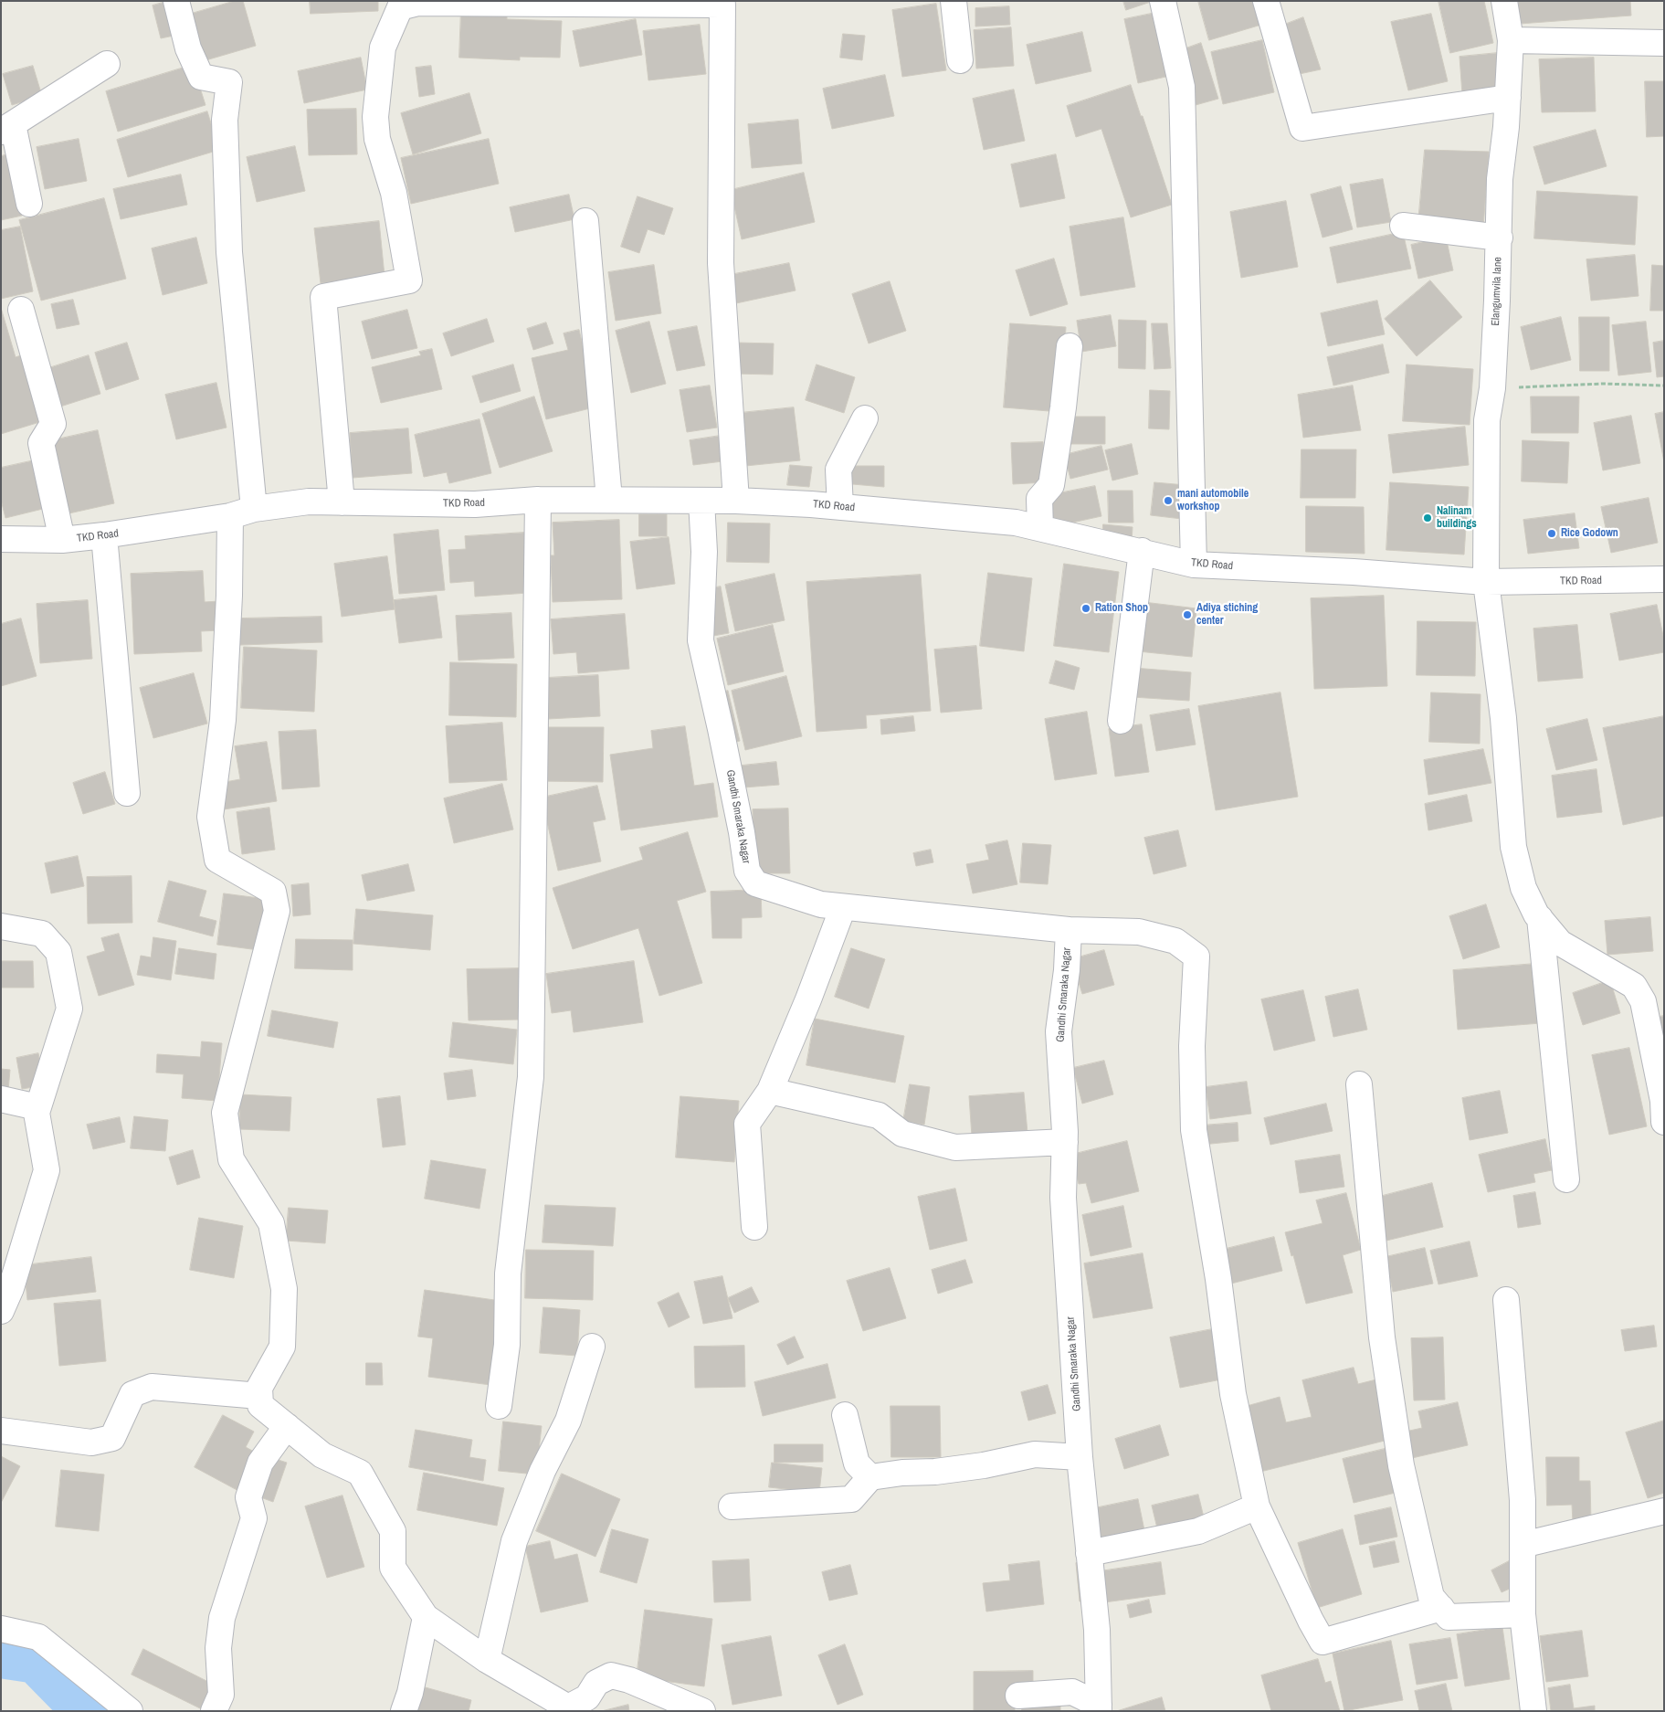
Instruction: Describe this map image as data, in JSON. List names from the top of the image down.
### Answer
{
  "streets": {
    "street": ["Elangumvila lane", "TKD Road", "Gandhi Smaraka Nagar"]
  },
  "crossings": [
    ["Elangumvila lane", "TKD Road"],
    ["TKD Road", "Gandhi Smaraka Nagar"]
  ],
  "places": [
    "mani automobile workshop",
    "Nalinam buildings",
    "Rice Godown",
    "Ration Shop",
    "Adiya stiching center"
  ]
}
